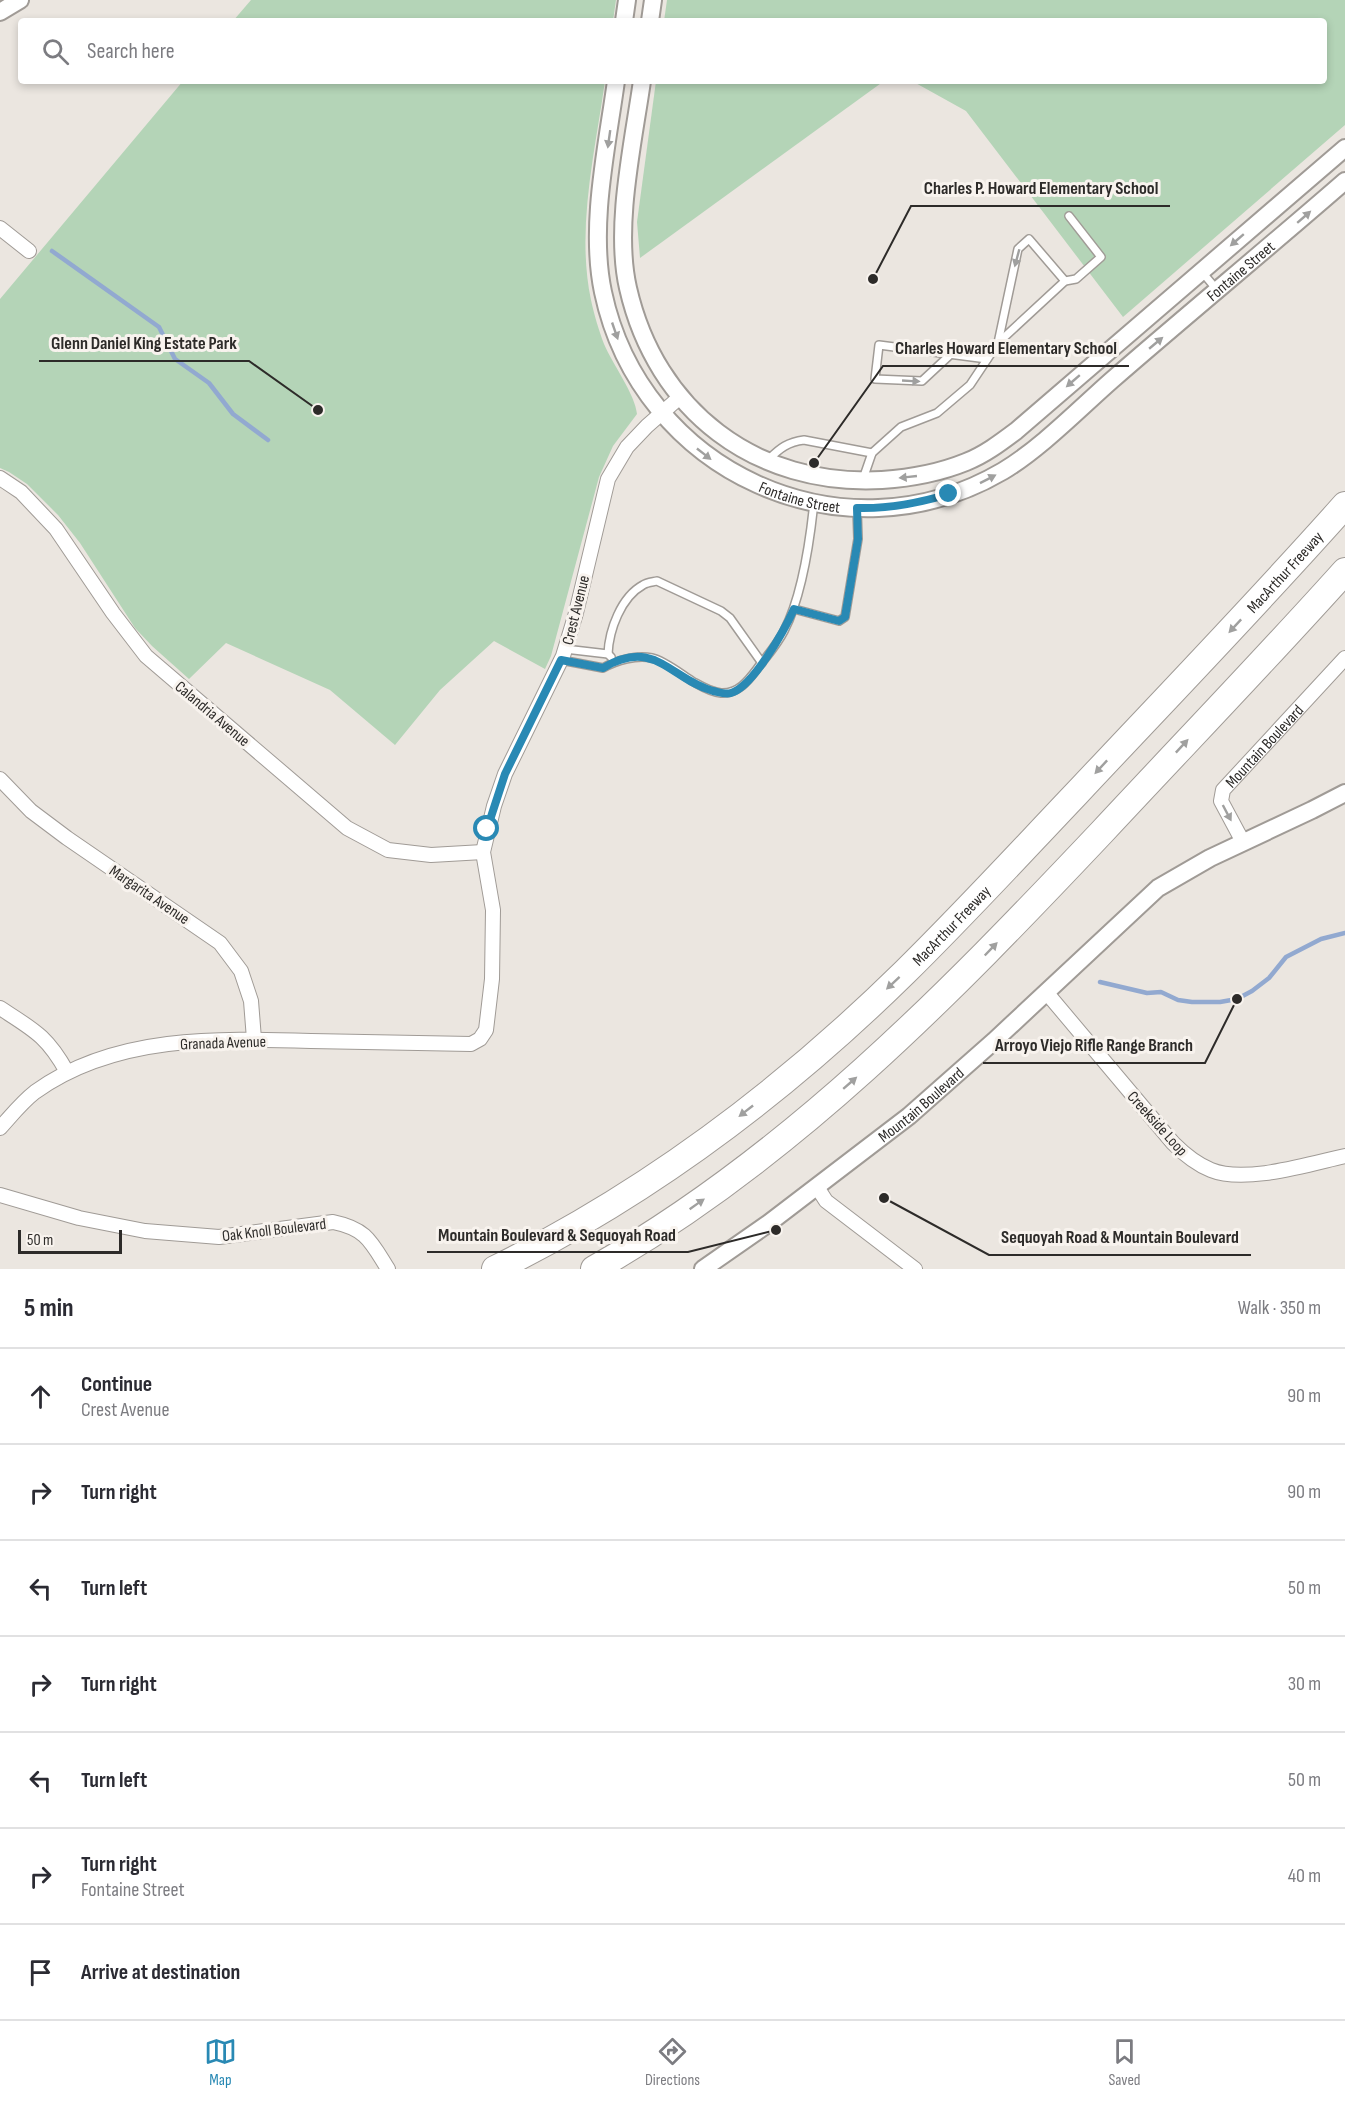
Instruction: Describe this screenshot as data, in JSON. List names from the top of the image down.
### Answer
{
  "streets": {
    "highway": ["MacArthur Freeway"],
    "street": [
      "Fontaine Street",
      "Crest Avenue",
      "Calandria Avenue",
      "Mountain Boulevard",
      "Margarita Avenue",
      "Granada Avenue",
      "Creekside Loop",
      "Oak Knoll Boulevard"
    ]
  },
  "crossings": [
    ["Fontaine Street", "Crest Avenue"],
    ["Crest Avenue", "Calandria Avenue"],
    ["Crest Avenue", "Granada Avenue"],
    ["Mountain Boulevard", "Creekside Loop"],
    ["Margarita Avenue", "Granada Avenue"]
  ],
  "places": [
    "Charles P. Howard Elementary School",
    "Glenn Daniel King Estate Park",
    "Charles Howard Elementary School",
    "Arroyo Viejo Rifle Range Branch",
    "Sequoyah Road & Mountain Boulevard",
    "Mountain Boulevard & Sequoyah Road"
  ],
  "scale_bar": "50 m",
  "page": {
    "search": "Search here",
    "scale": "50 m",
    "heading": ["5 min", "Walk · 350 m"],
    "list": [
      ["Continue", "Crest Avenue", "90 m"],
      ["Turn right", "90 m"],
      ["Turn left", "50 m"],
      ["Turn right", "30 m"],
      ["Turn left", "50 m"],
      ["Turn right", "Fontaine Street", "40 m"],
      "Arrive at destination"
    ],
    "nav": ["Map", "Directions", "Saved"]
  }
}
